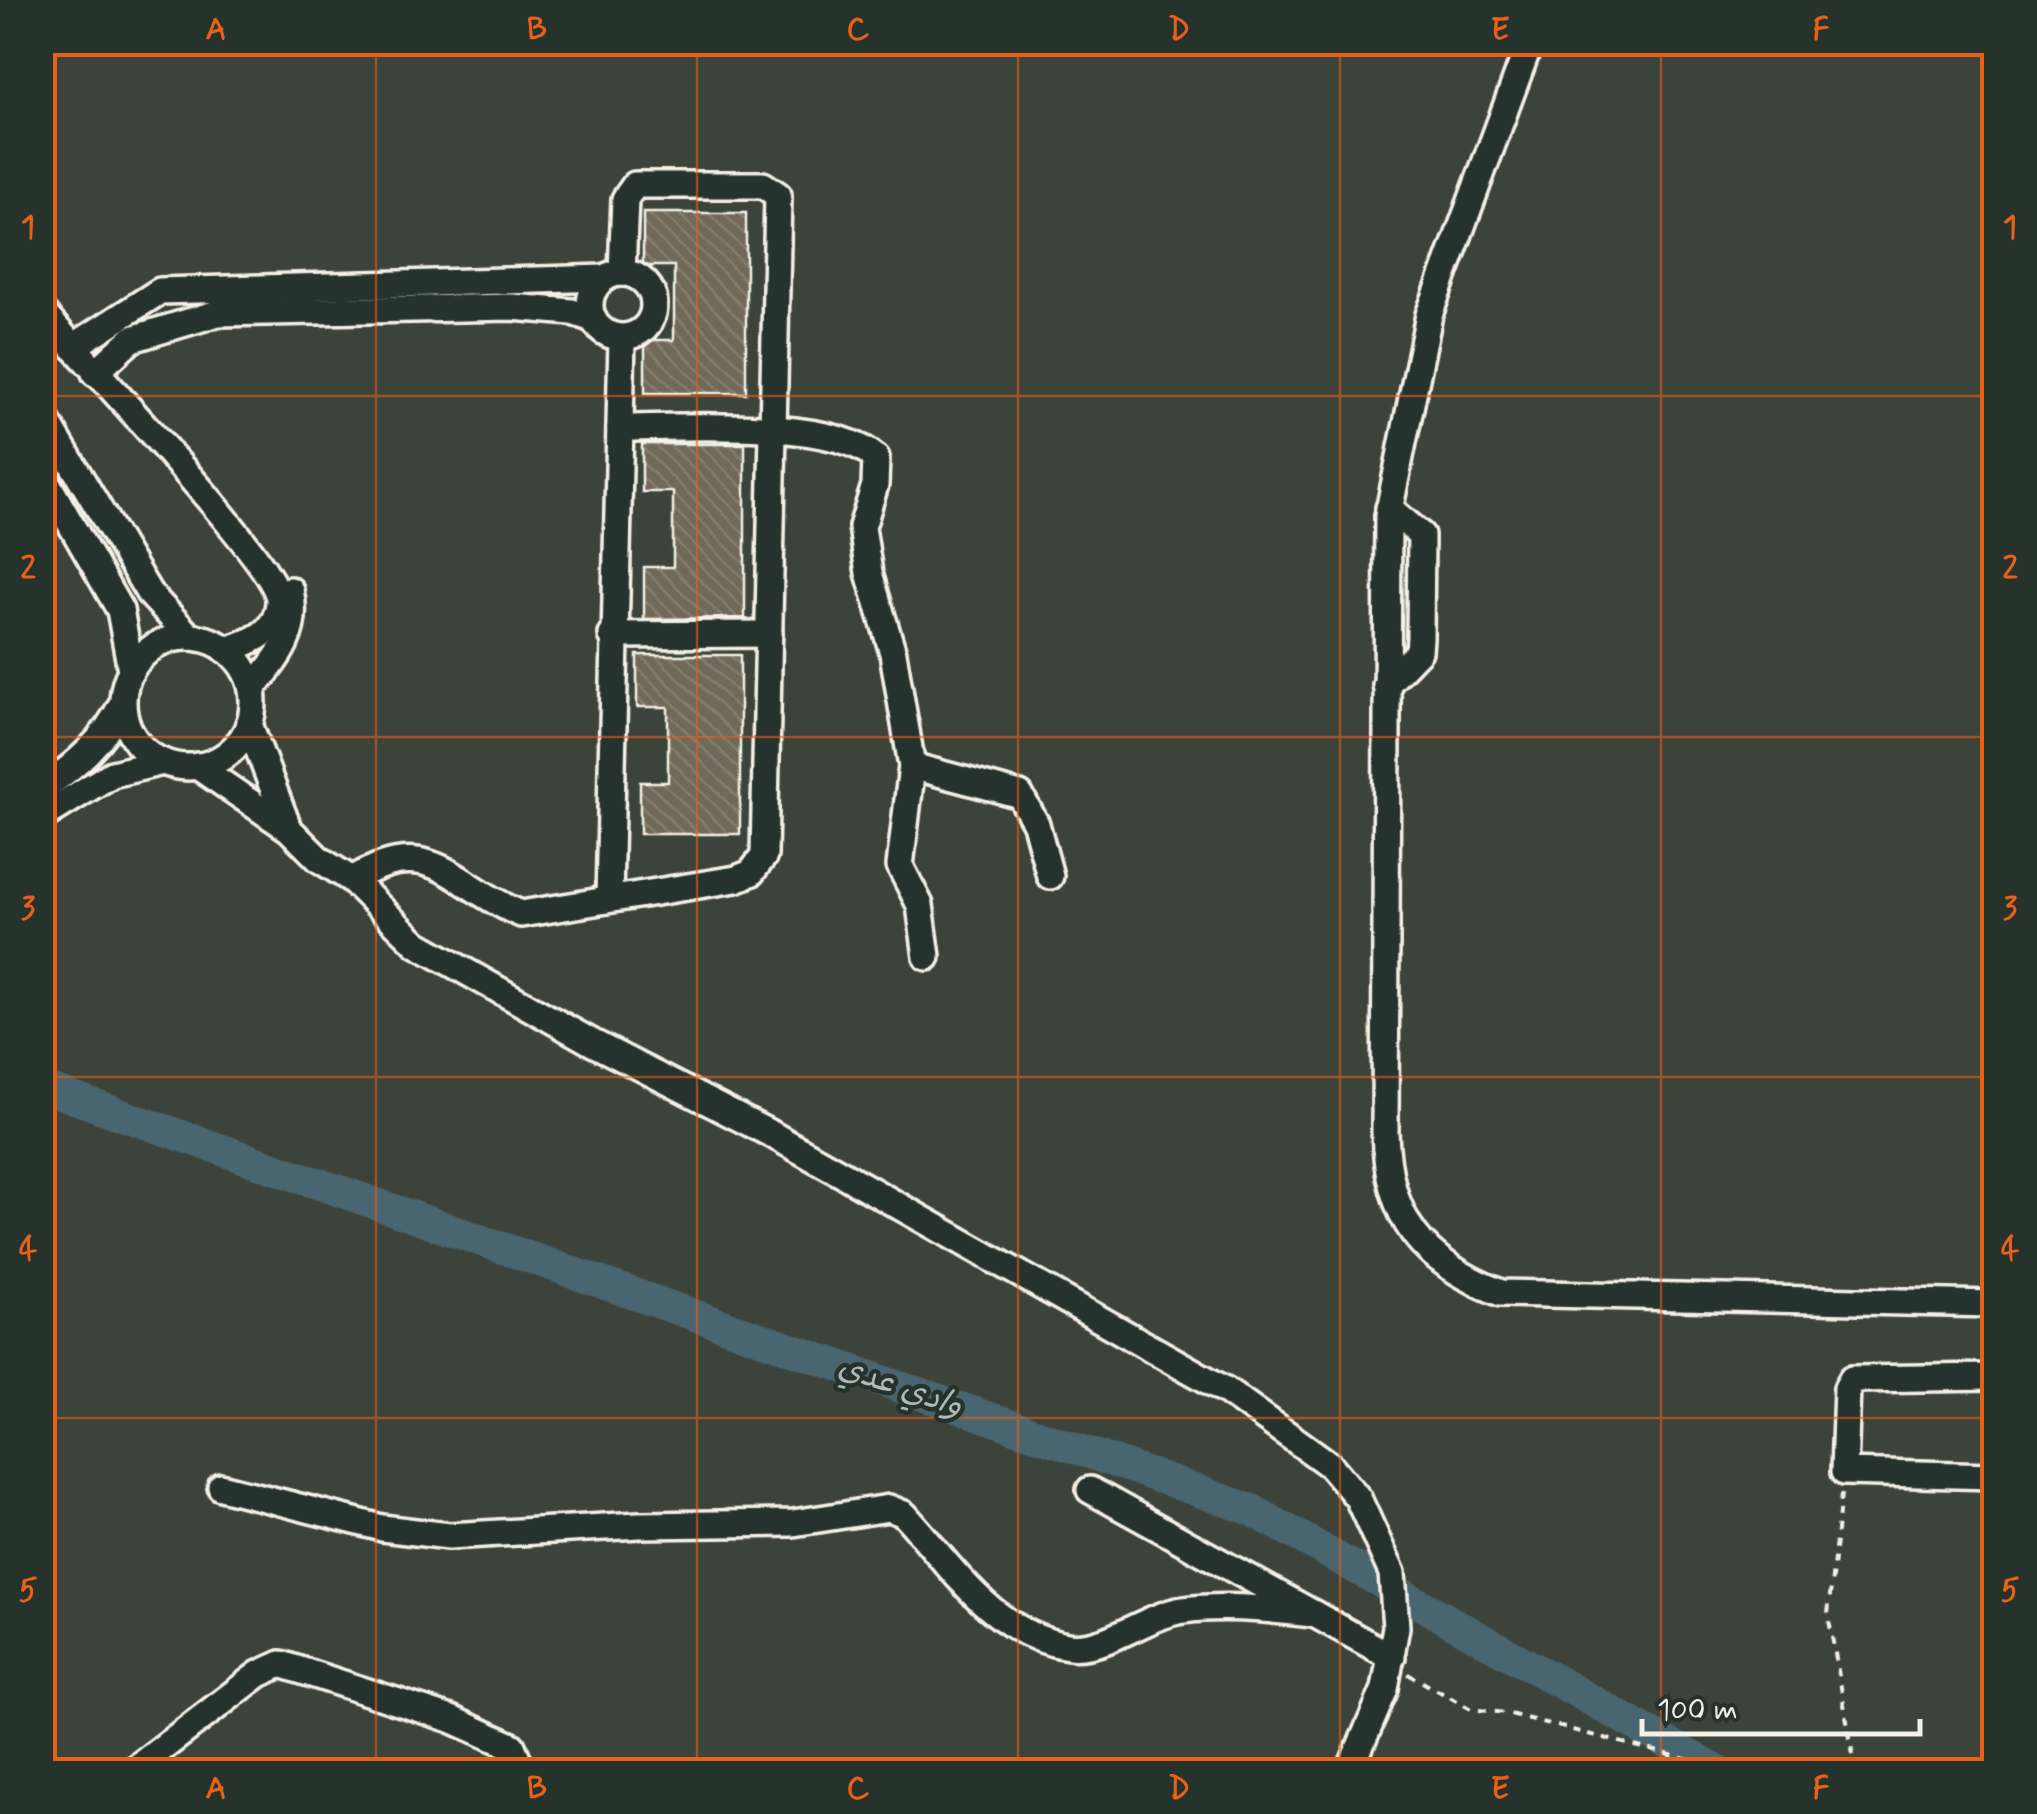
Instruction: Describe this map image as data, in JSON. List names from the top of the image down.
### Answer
{
  "water": ["وادي عدي"],
  "scale_bar": "100 m",
  "grid": {
    "columns": [
      "A",
      "B",
      "C",
      "D",
      "E",
      "F"
    ],
    "rows": [
      "1",
      "2",
      "3",
      "4",
      "5"
    ]
  }
}
